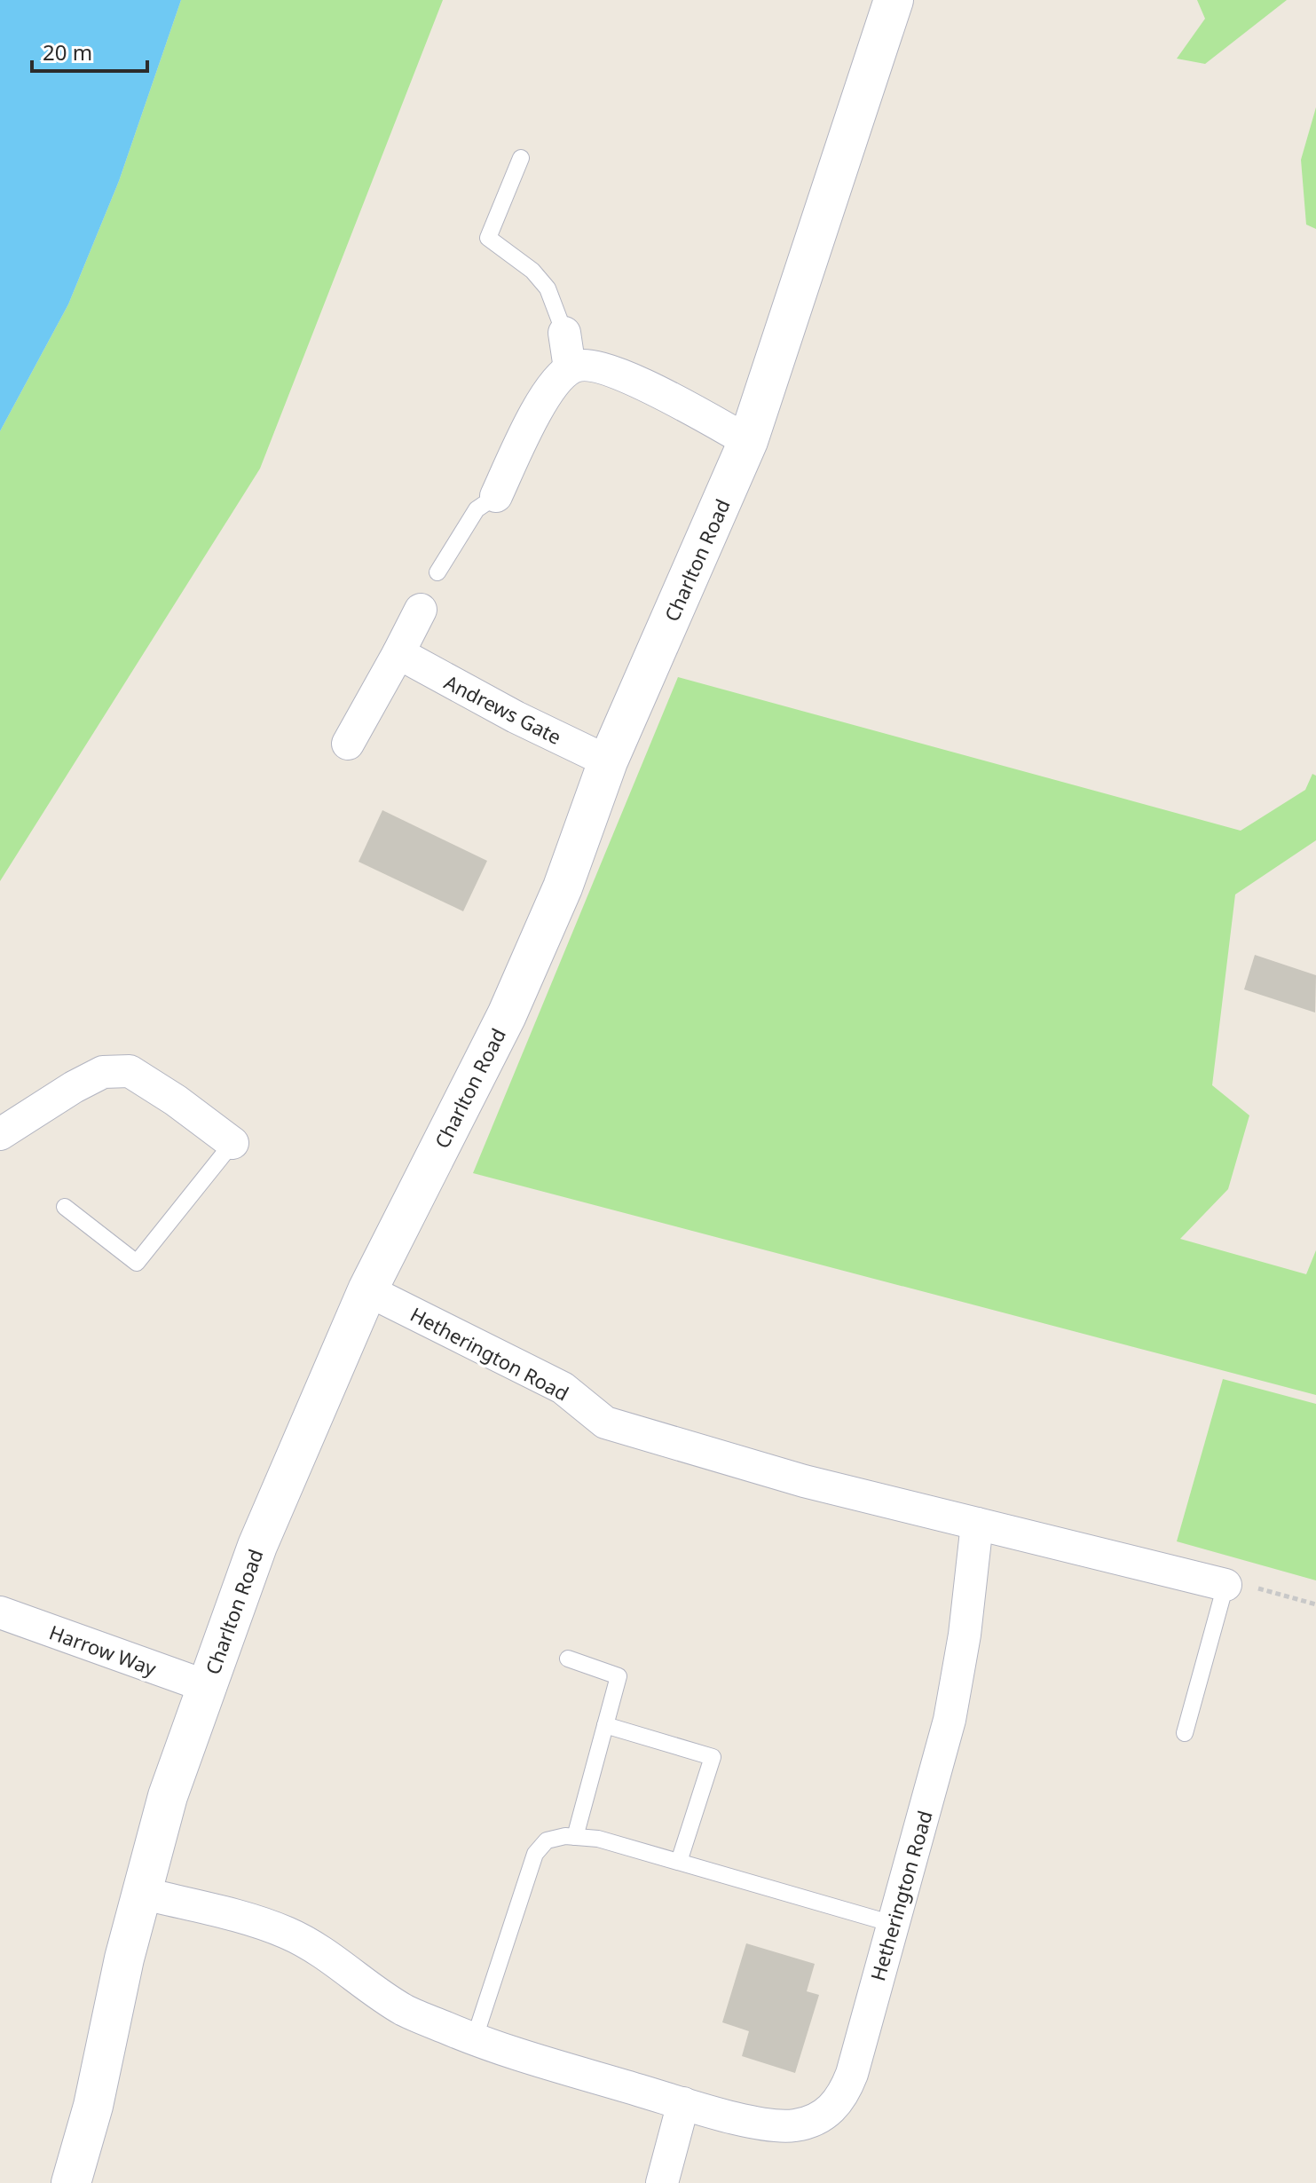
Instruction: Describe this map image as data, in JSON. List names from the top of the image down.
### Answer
{
  "streets": {
    "street": [
      "Charlton Road",
      "Andrews Gate",
      "Hetherington Road",
      "Harrow Way"
    ]
  },
  "crossings": [
    ["Charlton Road", "Andrews Gate"],
    ["Charlton Road", "Hetherington Road"],
    ["Charlton Road", "Harrow Way"]
  ],
  "scale_bar": "20 m"
}
